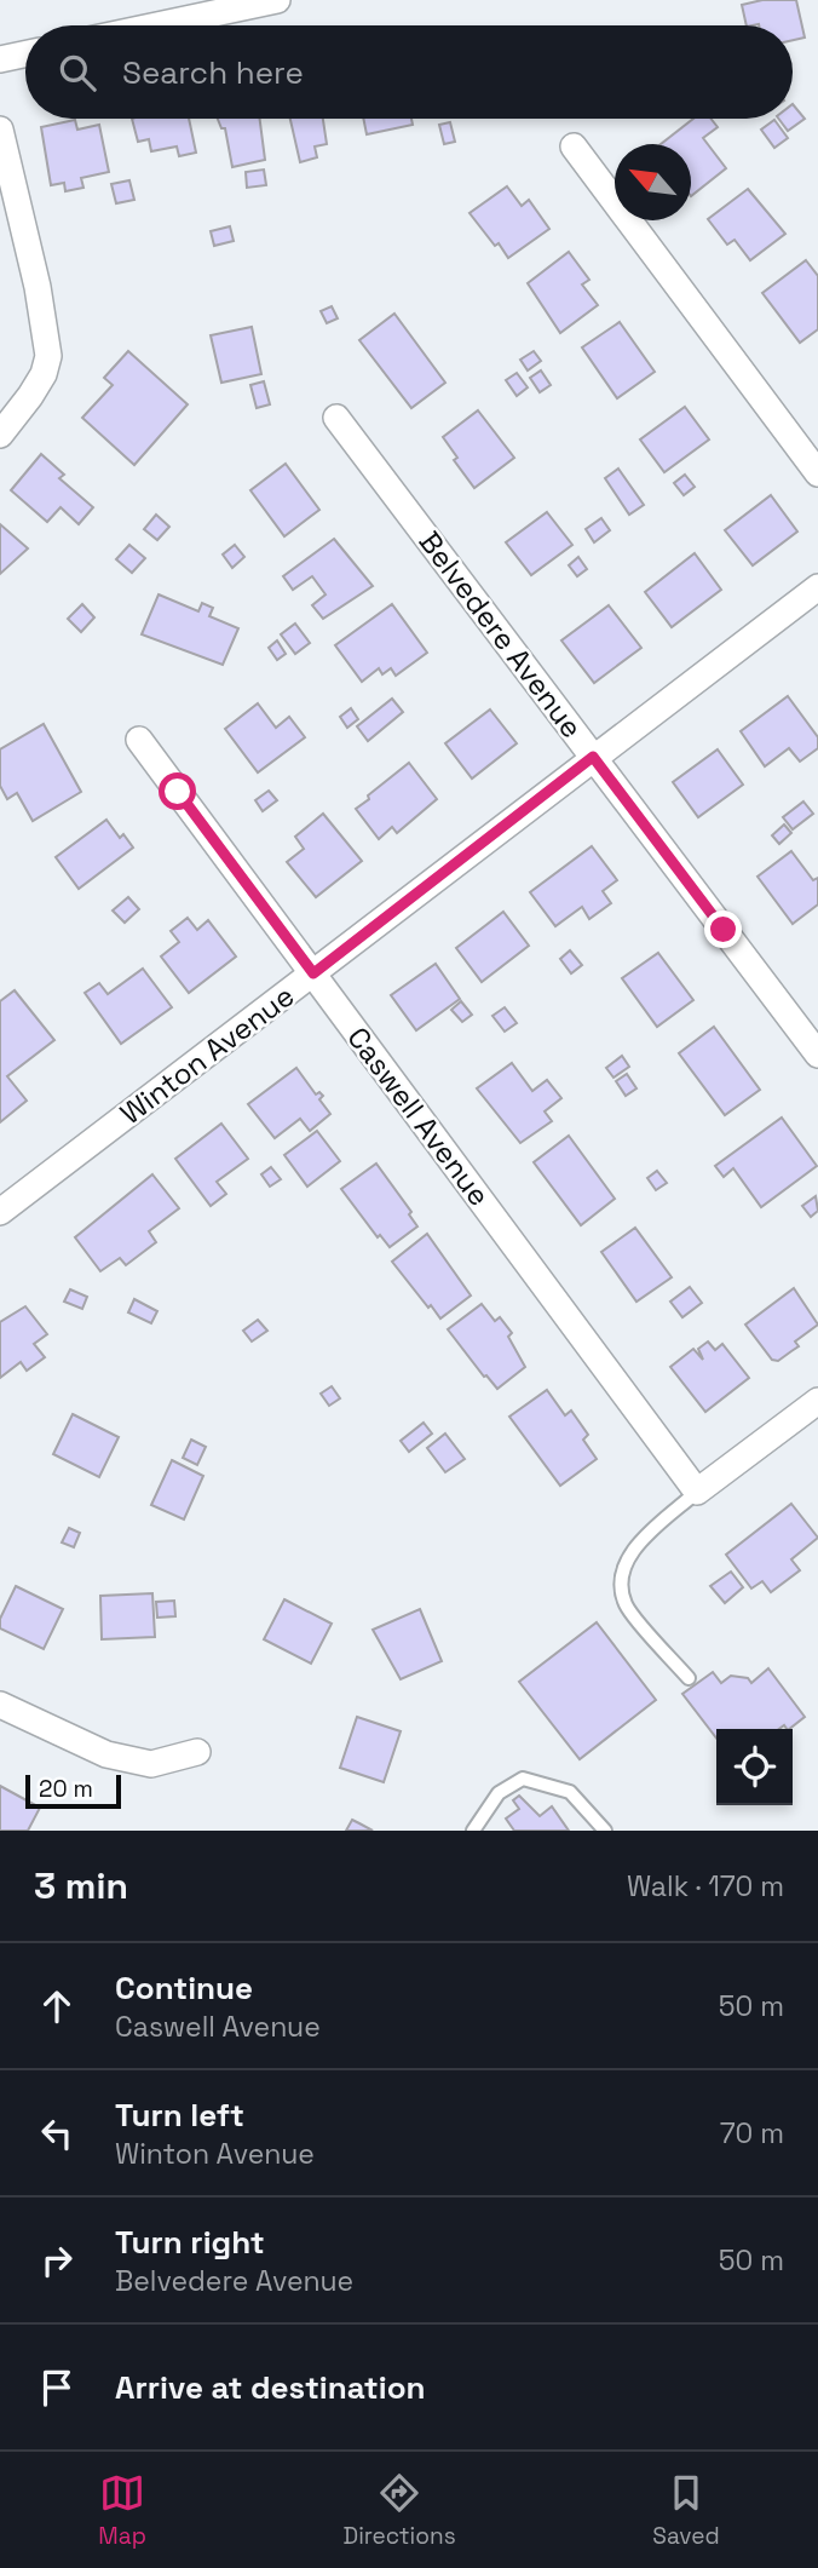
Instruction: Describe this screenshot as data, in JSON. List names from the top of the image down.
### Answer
{
  "streets": {
    "street": ["Belvedere Avenue", "Winton Avenue", "Caswell Avenue"]
  },
  "crossings": [
    ["Belvedere Avenue", "Winton Avenue"],
    ["Winton Avenue", "Caswell Avenue"]
  ],
  "scale_bar": "20 m",
  "north": "top left",
  "page": {
    "search": "Search here",
    "scale": "20 m",
    "heading": ["3 min", "Walk · 170 m"],
    "list": [
      ["Continue", "Caswell Avenue", "50 m"],
      ["Turn left", "Winton Avenue", "70 m"],
      ["Turn right", "Belvedere Avenue", "50 m"],
      "Arrive at destination"
    ],
    "nav": ["Map", "Directions", "Saved"]
  }
}
